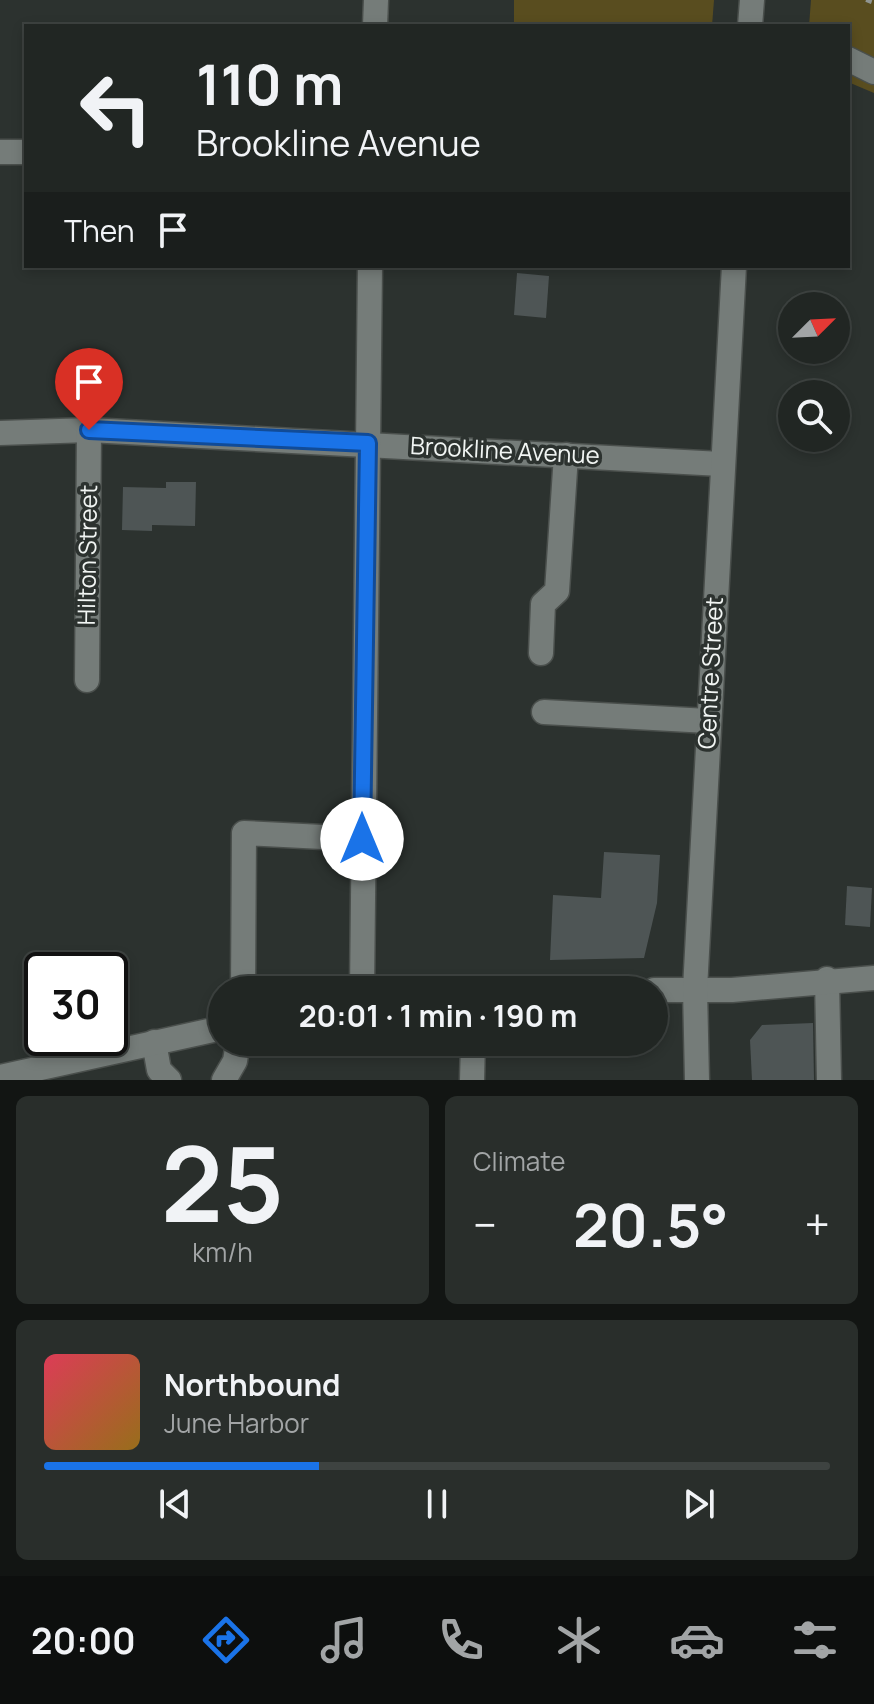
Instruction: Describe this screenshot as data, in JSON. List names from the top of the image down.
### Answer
{
  "streets": {
    "street": ["Brookline Avenue", "Hilton Street", "Centre Street"]
  },
  "crossings": [
    ["Brookline Avenue", "Hilton Street"],
    ["Brookline Avenue", "Centre Street"]
  ],
  "north": "top right",
  "page": {
    "turn": ["110 m", "Brookline Avenue"],
    "then": "Then",
    "limit": "30",
    "trip": "20:01 · 1 min · 190 m",
    "tile": [
      ["25", "km/h"],
      "Climate"
    ],
    "heat": ["−", "20.5°", "+"],
    "song": ["Northbound", "June Harbor"],
    "tabs": "20:00"
  }
}
